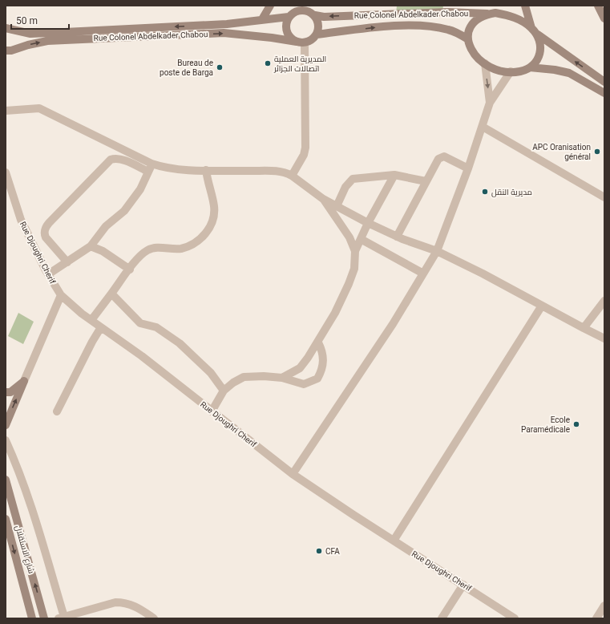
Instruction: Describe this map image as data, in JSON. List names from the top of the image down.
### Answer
{
  "streets": {
    "main road": ["Rue Colonel Abdelkader Chabou", "شارع الاستقلال"],
    "street": ["Rue Djoughri Cherif"]
  },
  "places": [
    "المديرية العملية اتصالات الجزائر",
    "Bureau de poste de Barga",
    "APC Oranisation général",
    "مديرية النقل",
    "Ecole Paramédicale",
    "CFA"
  ],
  "scale_bar": "50 m"
}
